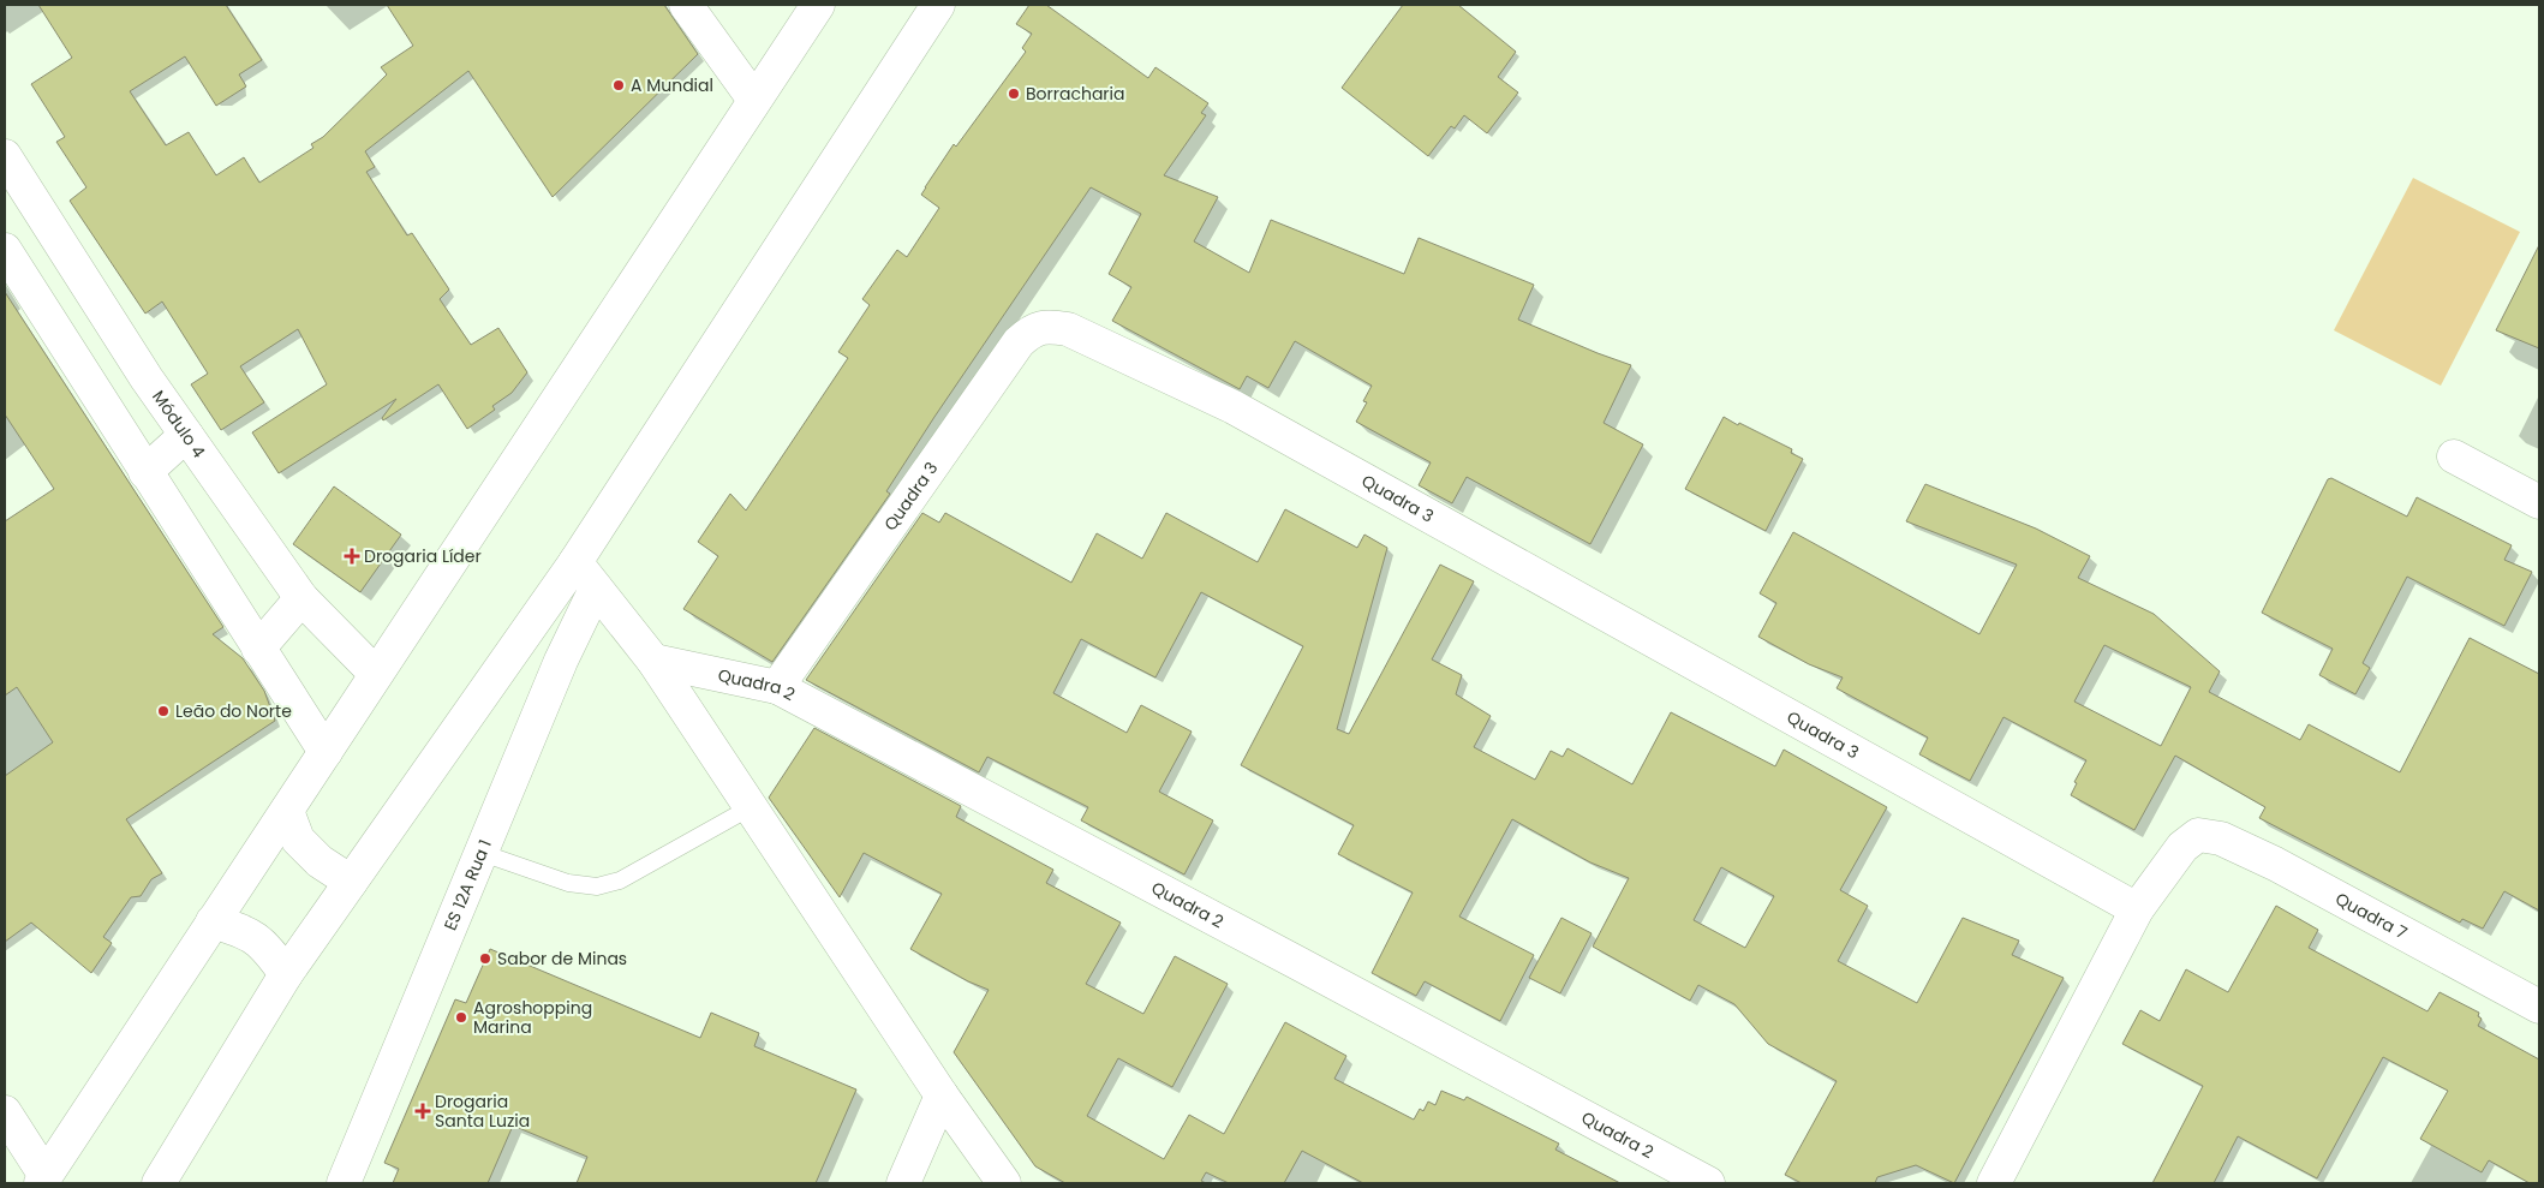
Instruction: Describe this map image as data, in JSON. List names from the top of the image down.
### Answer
{
  "streets": {
    "street": [
      "Módulo 4",
      "Quadra 3",
      "Quadra 2",
      "ES 12A Rua 1",
      "Quadra 7"
    ]
  },
  "crossings": [
    ["Quadra 3", "Quadra 2"],
    ["Quadra 3", "Quadra 7"]
  ],
  "places": {
    "other": [
      "A Mundial",
      "Borracharia",
      "Leão do Norte",
      "Sabor de Minas",
      "Agroshopping Marina"
    ],
    "health": ["Drogaria Líder", "Drogaria Santa Luzia"]
  }
}
